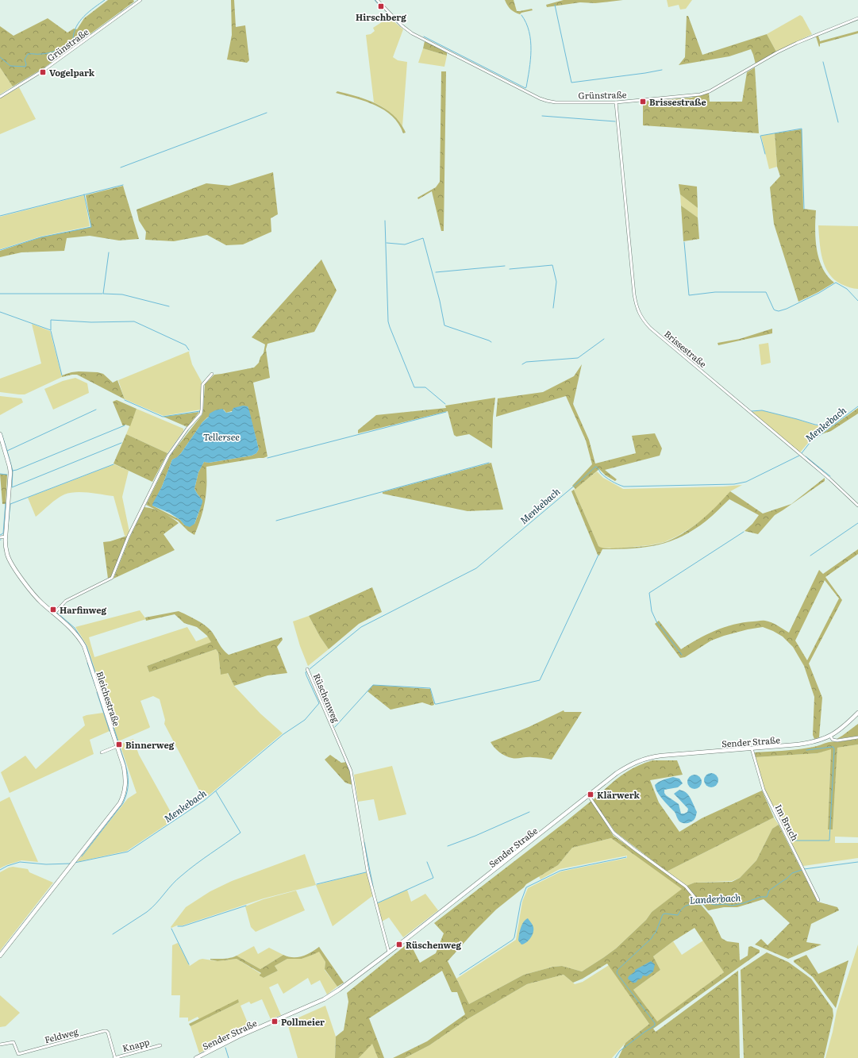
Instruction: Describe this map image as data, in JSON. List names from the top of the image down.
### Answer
{
  "streets": {
    "main road": ["Bleichestraße", "Sender Straße"],
    "street": [
      "Grünstraße",
      "Brissestraße",
      "Rüschenweg",
      "Im Bruch",
      "Feldweg",
      "Knapp"
    ]
  },
  "crossings": [
    ["Grünstraße", "Brissestraße"],
    ["Rüschenweg", "Sender Straße"],
    ["Sender Straße", "Im Bruch"],
    ["Feldweg", "Knapp"]
  ],
  "water": ["Menkebach", "Tellersee", "Landerbach"],
  "places": {
    "transit": [
      "Hirschberg",
      "Vogelpark",
      "Brissestraße",
      "Harfinweg",
      "Binnerweg",
      "Klärwerk",
      "Rüschenweg",
      "Pollmeier"
    ]
  }
}
